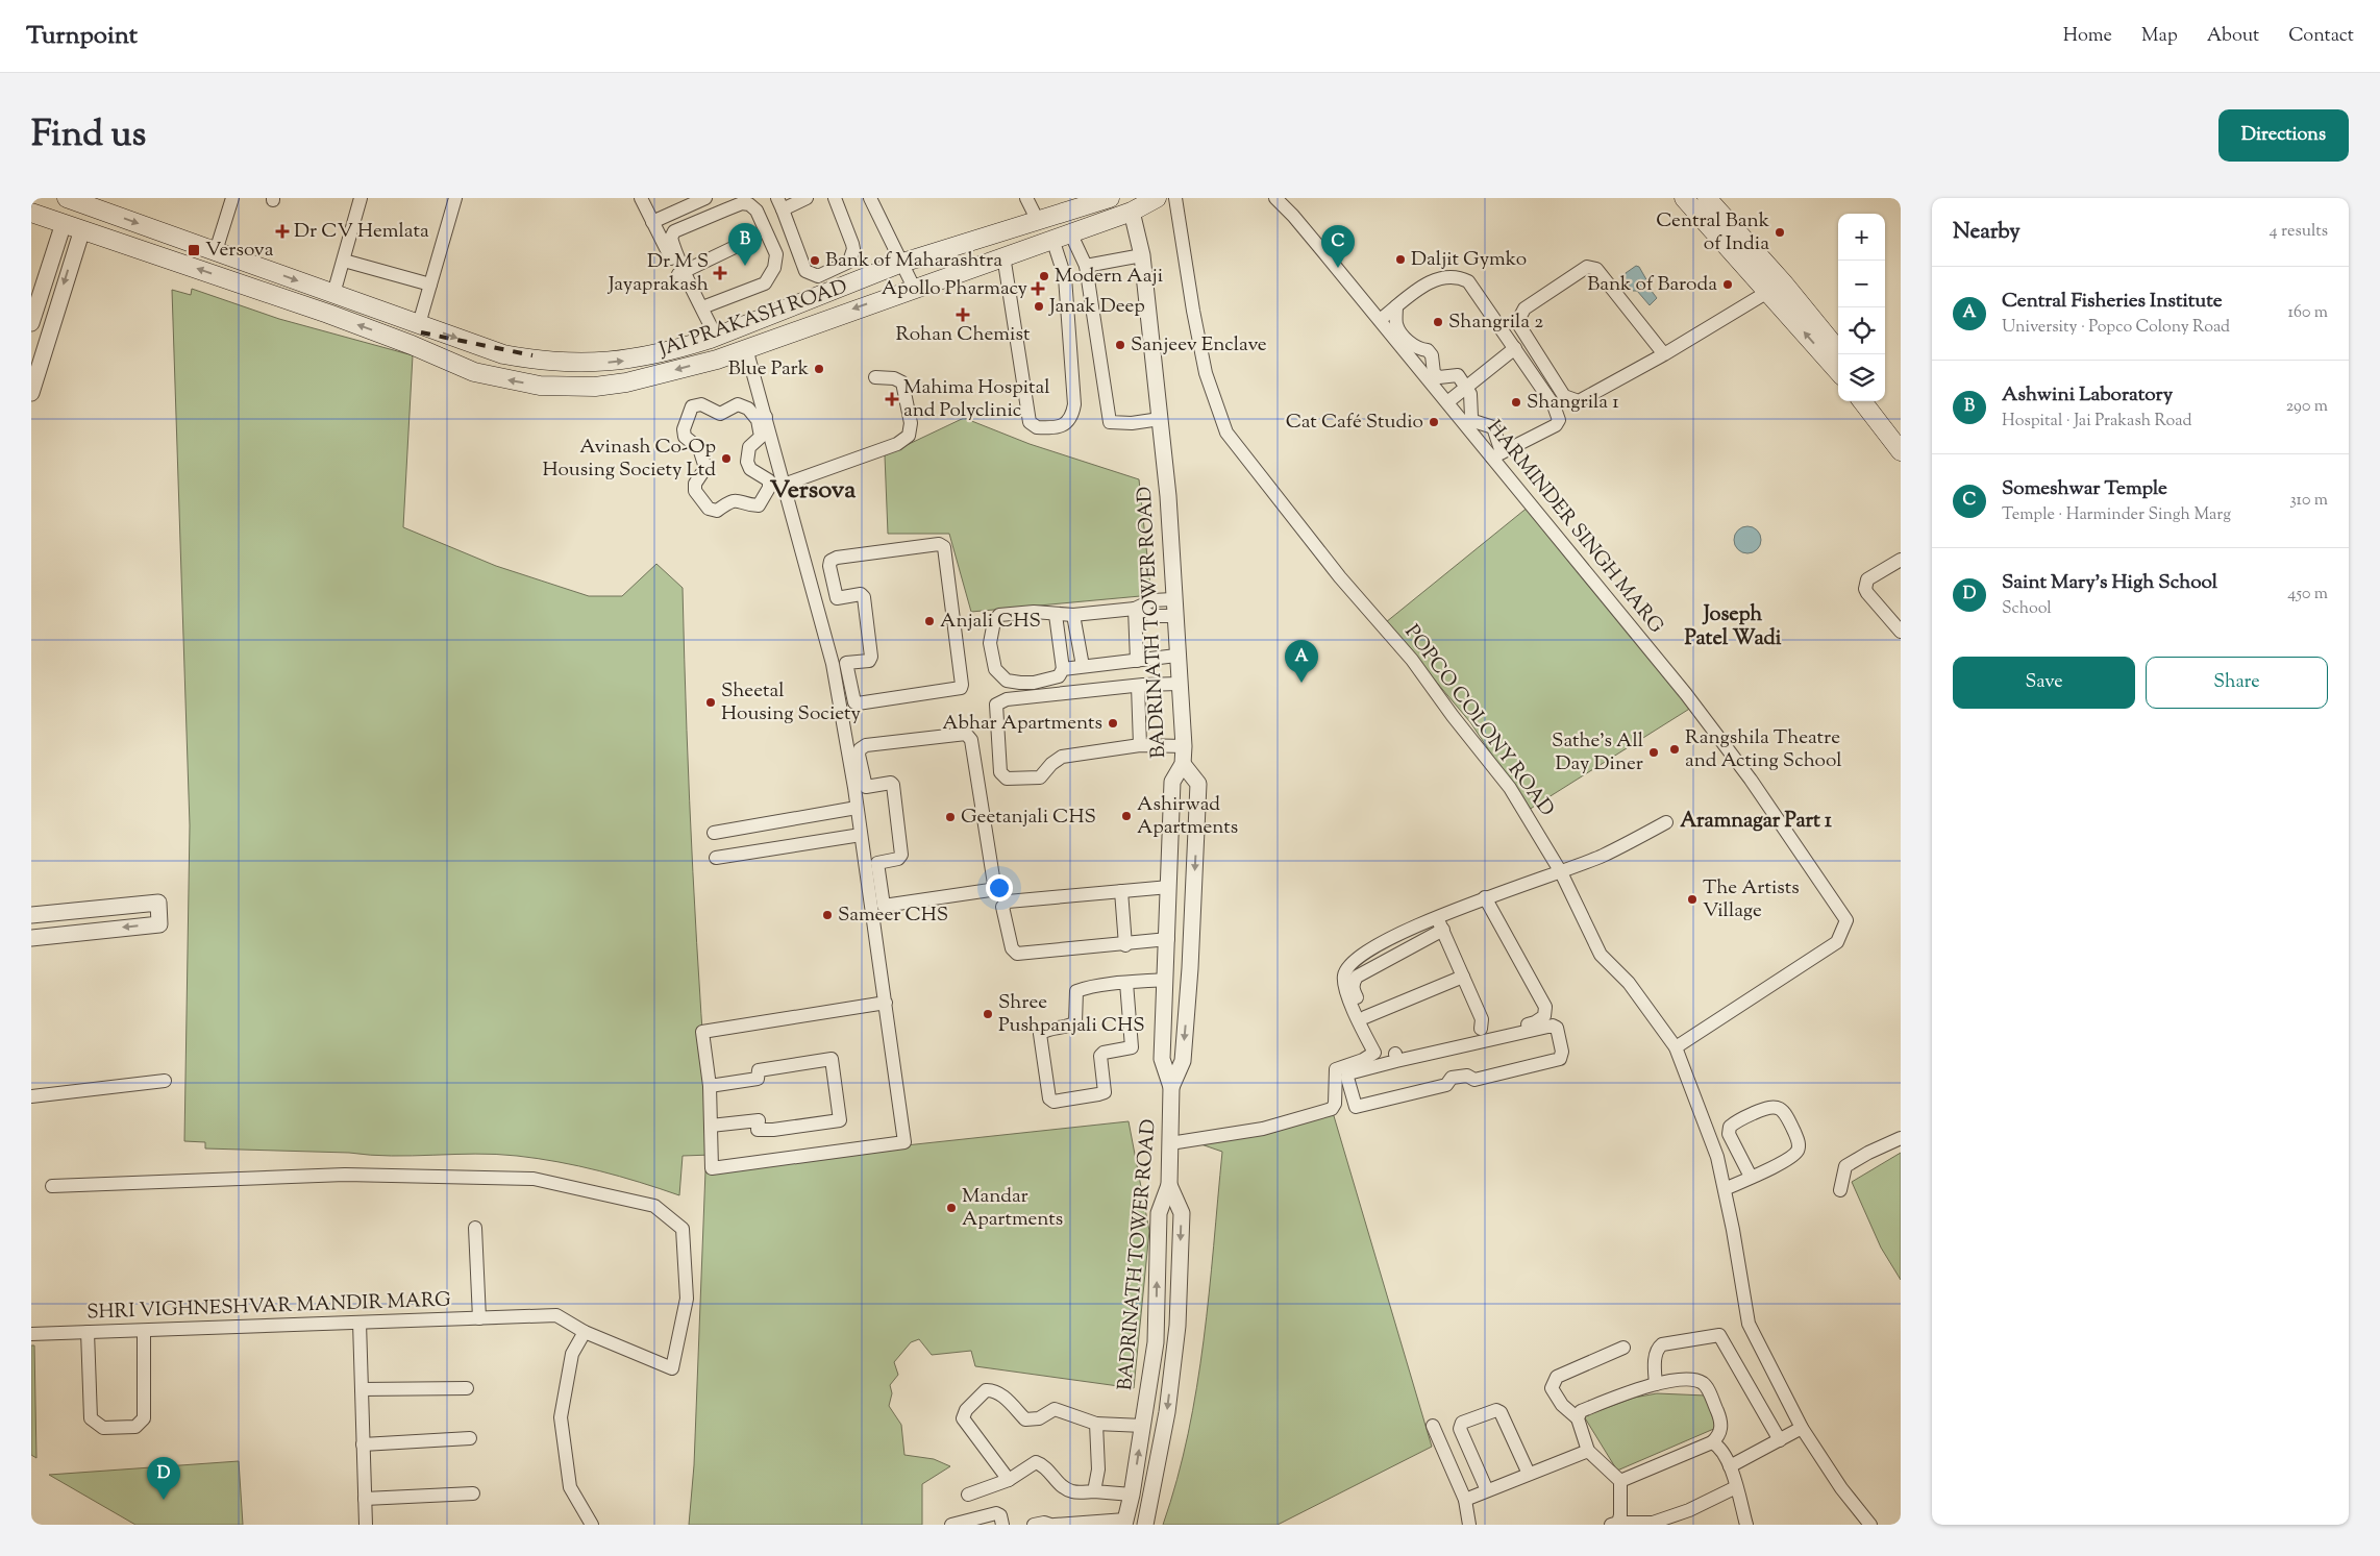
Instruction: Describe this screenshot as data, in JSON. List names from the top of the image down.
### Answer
{
  "streets": {
    "main road": ["JAI PRAKASH ROAD"],
    "street": [
      "HARMINDER SINGH MARG",
      "BADRINATH TOWER ROAD",
      "POPCO COLONY ROAD",
      "SHRI VIGHNESHVAR MANDIR MARG"
    ]
  },
  "crossings": [
    ["JAI PRAKASH ROAD", "BADRINATH TOWER ROAD"],
    ["HARMINDER SINGH MARG", "POPCO COLONY ROAD"]
  ],
  "districts": ["Versova", "Joseph Patel Wadi", "Aramnagar Part 1"],
  "places": {
    "health": [
      "Dr CV Hemlata",
      "Dr M S Jayaprakash",
      "Apollo Pharmacy",
      "Rohan Chemist",
      "Mahima Hospital and Polyclinic"
    ],
    "other": [
      "Central Bank of India",
      "Daljit Gymko",
      "Bank of Maharashtra",
      "Modern Aaji",
      "Bank of Baroda",
      "Janak Deep",
      "Shangrila 2",
      "Sanjeev Enclave",
      "Blue Park",
      "Shangrila 1",
      "Cat Café Studio",
      "Avinash Co-Op Housing Society Ltd",
      "Anjali CHS",
      "Sheetal Housing Society",
      "Abhar Apartments",
      "Rangshila Theatre and Acting School",
      "Sathe's All Day Diner",
      "Ashirwad Apartments",
      "Geetanjali CHS",
      "The Artists Village",
      "Sameer CHS",
      "Shree Pushpanjali CHS",
      "Mandar Apartments"
    ],
    "transit": ["Versova"]
  },
  "page": {
    "header": "Turnpoint",
    "nav": [
      "Home",
      "Map",
      "About",
      "Contact"
    ],
    "title": "Find us",
    "buttons": [
      "Directions",
      ["Save", "Share"]
    ],
    "heading": ["Nearby", "4 results"],
    "map_buttons": ["+", "−"],
    "pins": [
      "B",
      "C",
      "A",
      "D"
    ],
    "list": [
      {
        "mark": "A",
        "name": "Central Fisheries Institute",
        "note": "University · Popco Colony Road",
        "value": "160 m"
      },
      {
        "mark": "B",
        "name": "Ashwini Laboratory",
        "note": "Hospital · Jai Prakash Road",
        "value": "290 m"
      },
      {
        "mark": "C",
        "name": "Someshwar Temple",
        "note": "Temple · Harminder Singh Marg",
        "value": "310 m"
      },
      {
        "mark": "D",
        "name": "Saint Mary's High School",
        "note": "School",
        "value": "450 m"
      }
    ]
  }
}
